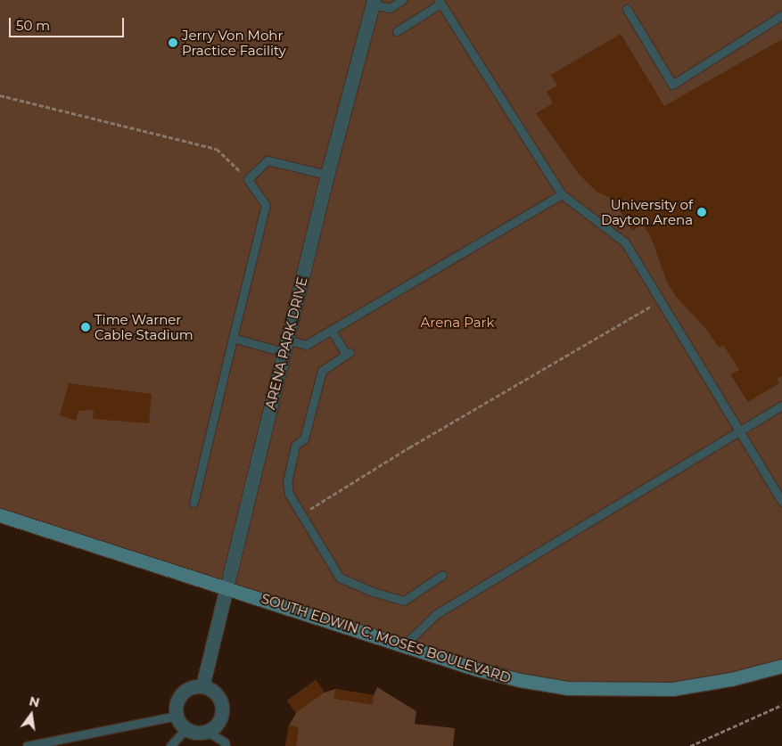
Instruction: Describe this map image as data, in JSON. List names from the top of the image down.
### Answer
{
  "streets": {
    "main road": ["SOUTH EDWIN C. MOSES BOULEVARD"],
    "street": ["ARENA PARK DRIVE"]
  },
  "crossings": [
    ["ARENA PARK DRIVE", "SOUTH EDWIN C. MOSES BOULEVARD"]
  ],
  "parks": ["Arena Park"],
  "places": ["Jerry Von Mohr Practice Facility", "University of Dayton Arena", "Time Warner Cable Stadium"],
  "scale_bar": "50 m",
  "north": "top"
}
